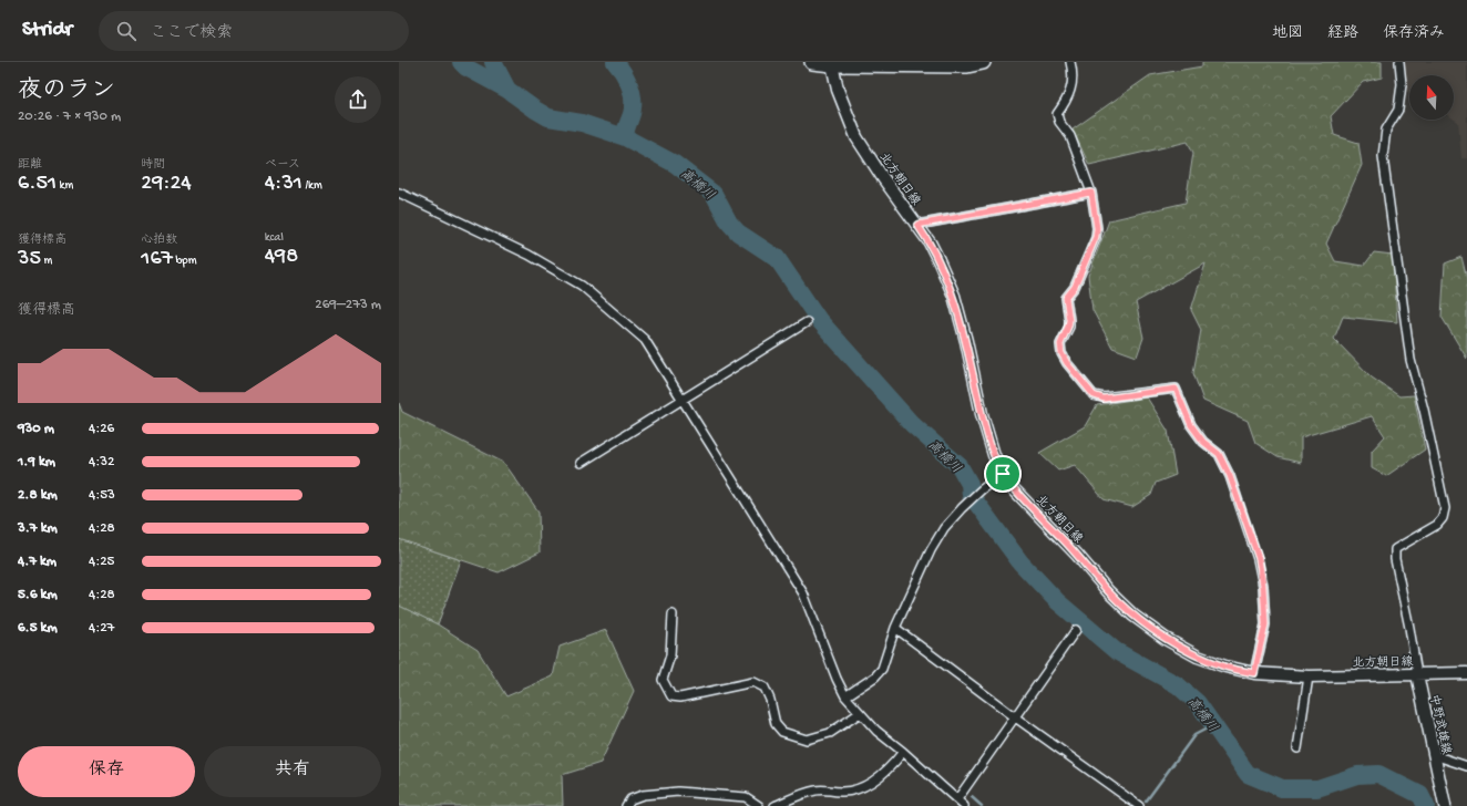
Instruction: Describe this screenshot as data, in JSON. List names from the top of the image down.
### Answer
{
  "streets": {
    "main road": ["北方朝日線", "中野武雄線"]
  },
  "crossings": [
    ["北方朝日線", "中野武雄線"]
  ],
  "water": ["高橋川"],
  "north": "top",
  "page": {
    "header": "Stridr",
    "search": "ここで検索",
    "nav": ["地図", "経路", "保存済み"],
    "heading": ["夜のラン", "20:26 · 7 × 930 m"],
    "stats": [
      ["距離", "6.51 km"],
      ["時間", "29:24"],
      ["ペース", "4:31 /km"],
      ["獲得標高", "35 m"],
      ["心拍数", "167 bpm"],
      ["kcal", "498"]
    ],
    "chart": ["獲得標高", "269–273 m"],
    "list": [
      {
        "name": "930 m",
        "note": "4:26"
      },
      {
        "name": "1.9 km",
        "note": "4:32"
      },
      {
        "name": "2.8 km",
        "note": "4:53"
      },
      {
        "name": "3.7 km",
        "note": "4:28"
      },
      {
        "name": "4.7 km",
        "note": "4:25"
      },
      {
        "name": "5.6 km",
        "note": "4:28"
      },
      {
        "name": "6.5 km",
        "note": "4:27"
      }
    ],
    "buttons": ["保存", "共有"]
  }
}
